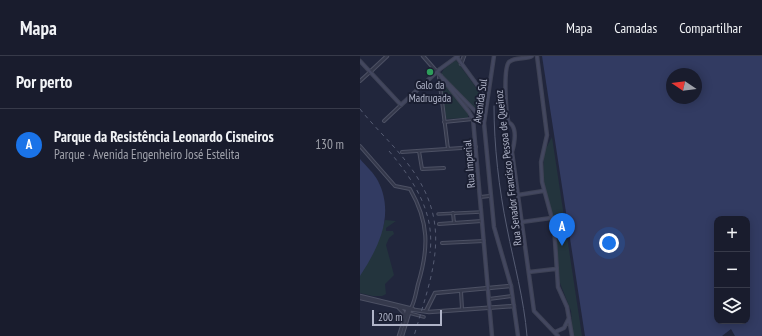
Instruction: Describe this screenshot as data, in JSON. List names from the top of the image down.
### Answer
{
  "streets": {
    "main road": ["Avenida Sul", "Rua Imperial", "Rua Senador Francisco Pessoa de Queiroz"]
  },
  "places": ["Galo da Madrugada"],
  "scale_bar": "200 m",
  "north": "left",
  "page": {
    "header": "Mapa",
    "nav": ["Mapa", "Camadas", "Compartilhar"],
    "heading": "Por perto",
    "list": [
      {
        "mark": "A",
        "name": "Parque da Resistência Leonardo Cisneiros",
        "note": "Parque · Avenida Engenheiro José Estelita",
        "value": "130 m"
      }
    ],
    "pins": "A",
    "map_buttons": ["+", "−"],
    "scale": "200 m"
  }
}
